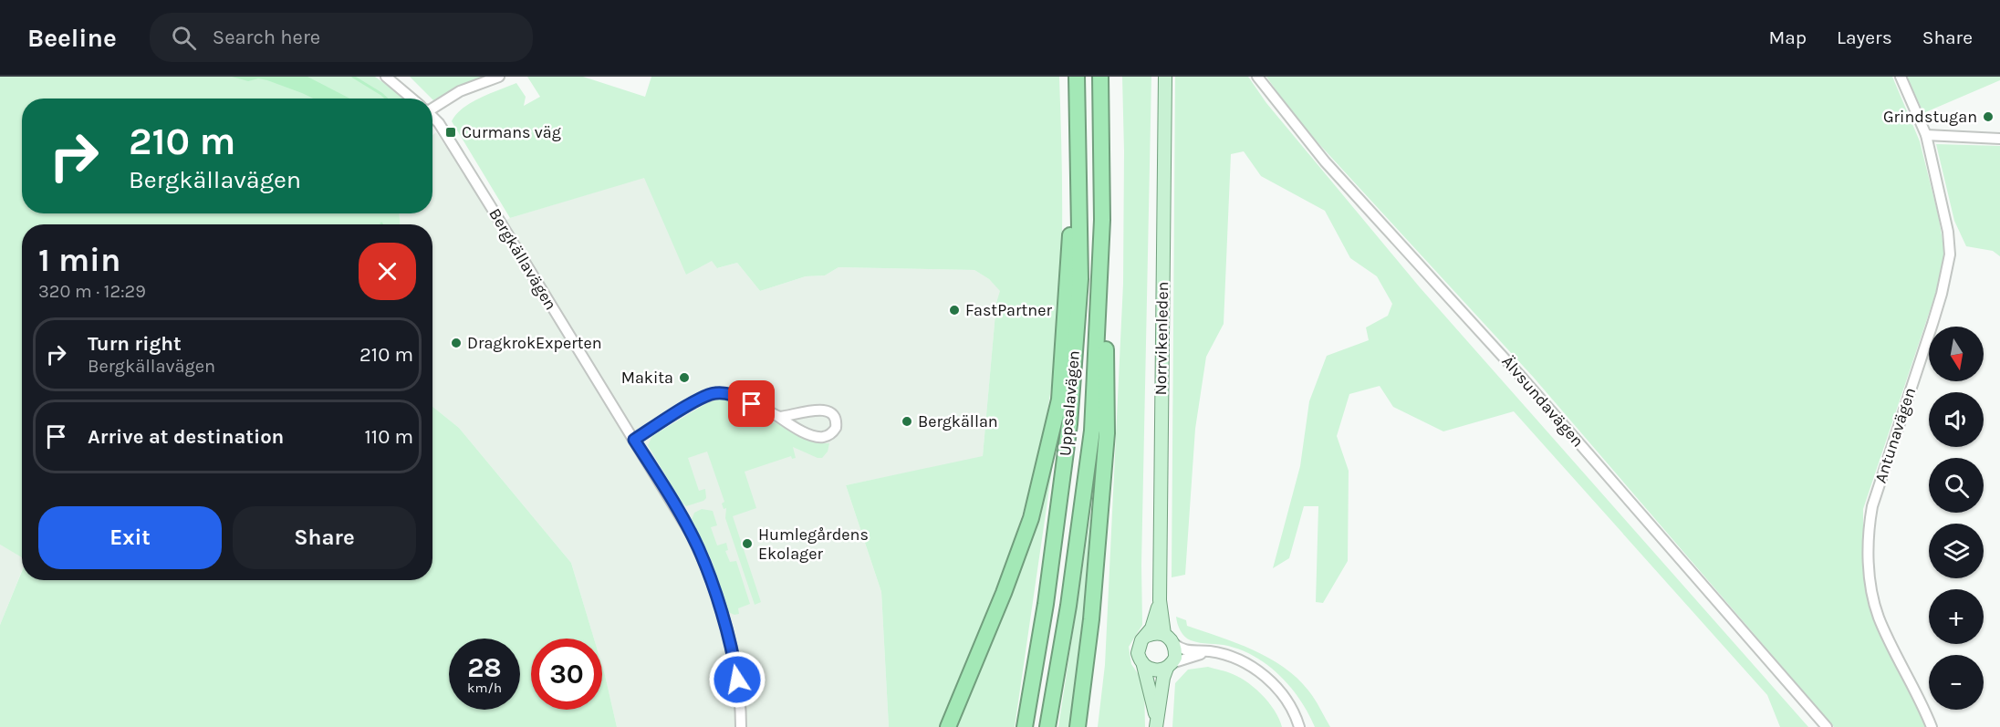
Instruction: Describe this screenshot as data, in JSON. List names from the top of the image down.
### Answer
{
  "streets": {
    "highway": ["Uppsalavägen"],
    "main road": ["Norrvikenleden"],
    "street": ["Bergkällavägen", "Älvsundavägen", "Antunavägen"]
  },
  "places": {
    "other": [
      "Grindstugan",
      "FastPartner",
      "DragkrokExperten",
      "Makita",
      "Bergkällan",
      "Humlegårdens Ekolager"
    ],
    "transit": ["Curmans väg"]
  },
  "north": "bottom",
  "page": {
    "header": "Beeline",
    "search": "Search here",
    "nav": ["Map", "Layers", "Share"],
    "turn": ["210 m", "Bergkällavägen"],
    "heading": ["1 min", "320 m · 12:29"],
    "list": [
      {
        "name": "Turn right",
        "note": "Bergkällavägen",
        "value": "210 m"
      },
      {
        "name": "Arrive at destination",
        "value": "110 m"
      }
    ],
    "map_buttons": ["+", "−"],
    "buttons": ["Exit", "Share"],
    "speed": "28 km/h",
    "limit": "30"
  }
}
